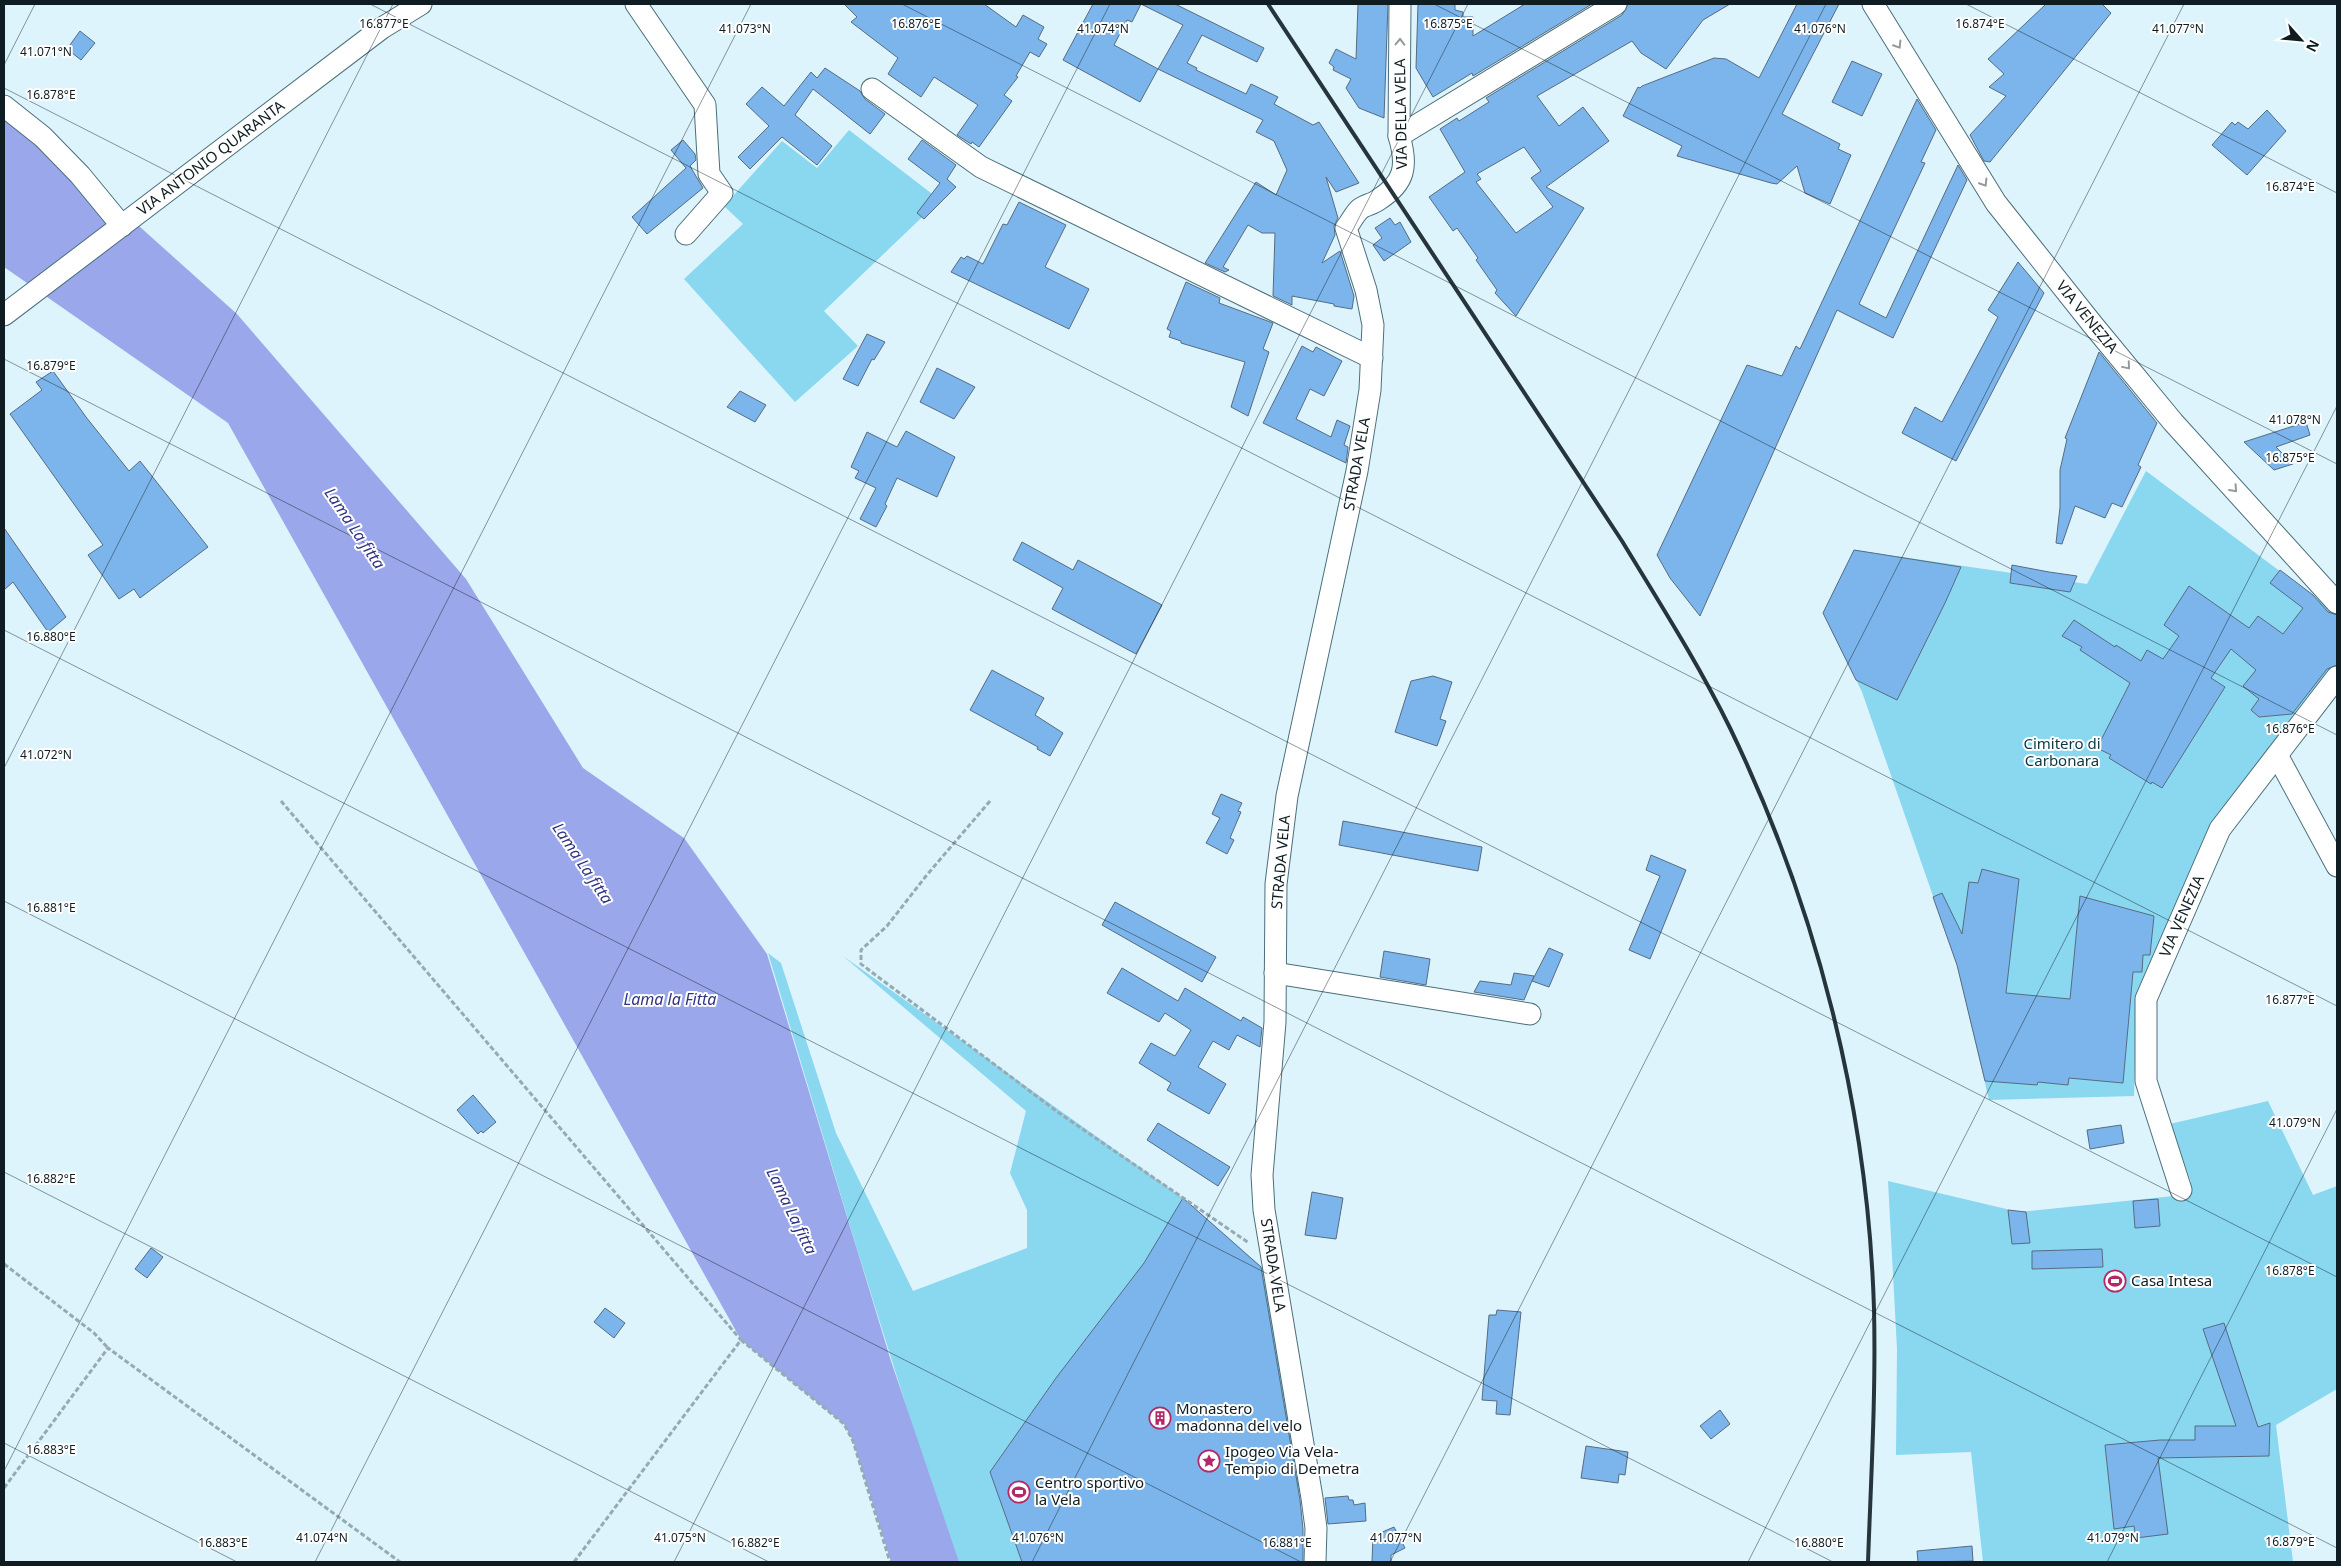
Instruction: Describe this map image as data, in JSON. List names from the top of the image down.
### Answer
{
  "streets": {
    "street": [
      "VIA DELLA VELA",
      "VIA ANTONIO QUARANTA",
      "VIA VENEZIA",
      "STRADA VELA"
    ]
  },
  "crossings": [
    ["VIA DELLA VELA", "STRADA VELA"]
  ],
  "one_way": ["VIA DELLA VELA", "VIA VENEZIA"],
  "water": ["Lama La fitta", "Lama la Fitta"],
  "parks": ["Cimitero di Carbonara"],
  "places": {
    "sports": ["Casa Intesa", "Centro sportivo la Vela"],
    "building": ["Monastero madonna del velo"],
    "place": ["Ipogeo Via Vela- Tempio di Demetra"]
  },
  "north": "bottom right",
  "coordinates": [
    "16.877°E",
    "16.876°E",
    "16.875°E",
    "16.874°E",
    "41.073°N",
    "41.074°N",
    "41.076°N",
    "41.077°N",
    "41.071°N",
    "16.878°E",
    "16.879°E",
    "41.078°N",
    "16.880°E",
    "41.072°N",
    "16.881°E",
    "41.079°N",
    "16.882°E",
    "16.883°E",
    "41.075°N"
  ]
}
